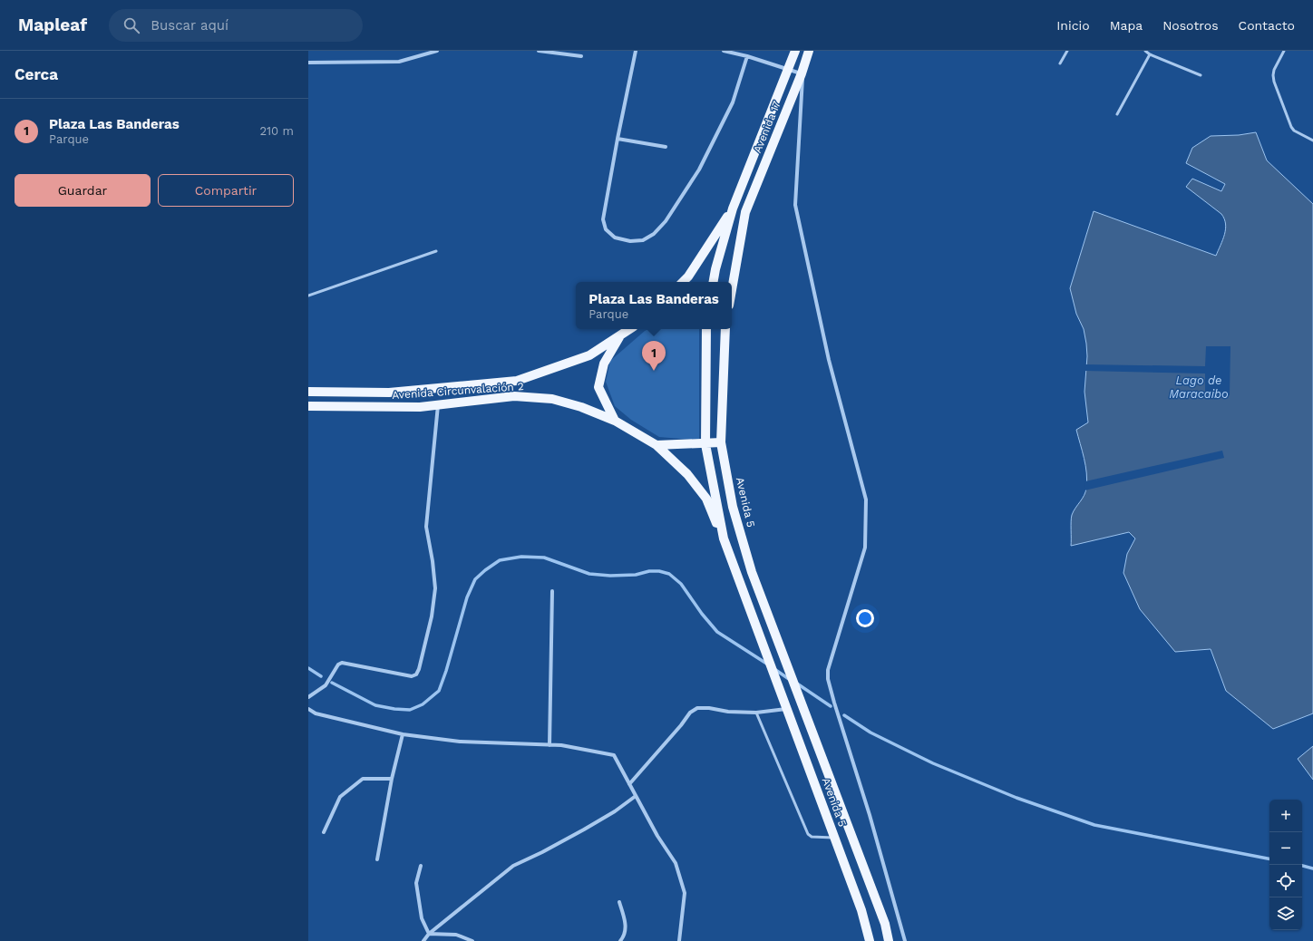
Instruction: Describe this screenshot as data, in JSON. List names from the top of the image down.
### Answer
{
  "streets": {
    "main road": ["Avenida 17", "Avenida Circunvalación 2", "Avenida 5"]
  },
  "crossings": [
    ["Avenida Circunvalación 2", "Avenida 5"]
  ],
  "water": ["Lago de Maracaibo"],
  "page": {
    "header": "Mapleaf",
    "search": "Buscar aquí",
    "nav": [
      "Inicio",
      "Mapa",
      "Nosotros",
      "Contacto"
    ],
    "heading": "Cerca",
    "list": [
      {
        "mark": "1",
        "name": "Plaza Las Banderas",
        "note": "Parque",
        "value": "210 m"
      }
    ],
    "buttons": ["Guardar", "Compartir"],
    "popup": ["Plaza Las Banderas", "Parque"],
    "pins": "1",
    "map_buttons": ["+", "−"]
  }
}
